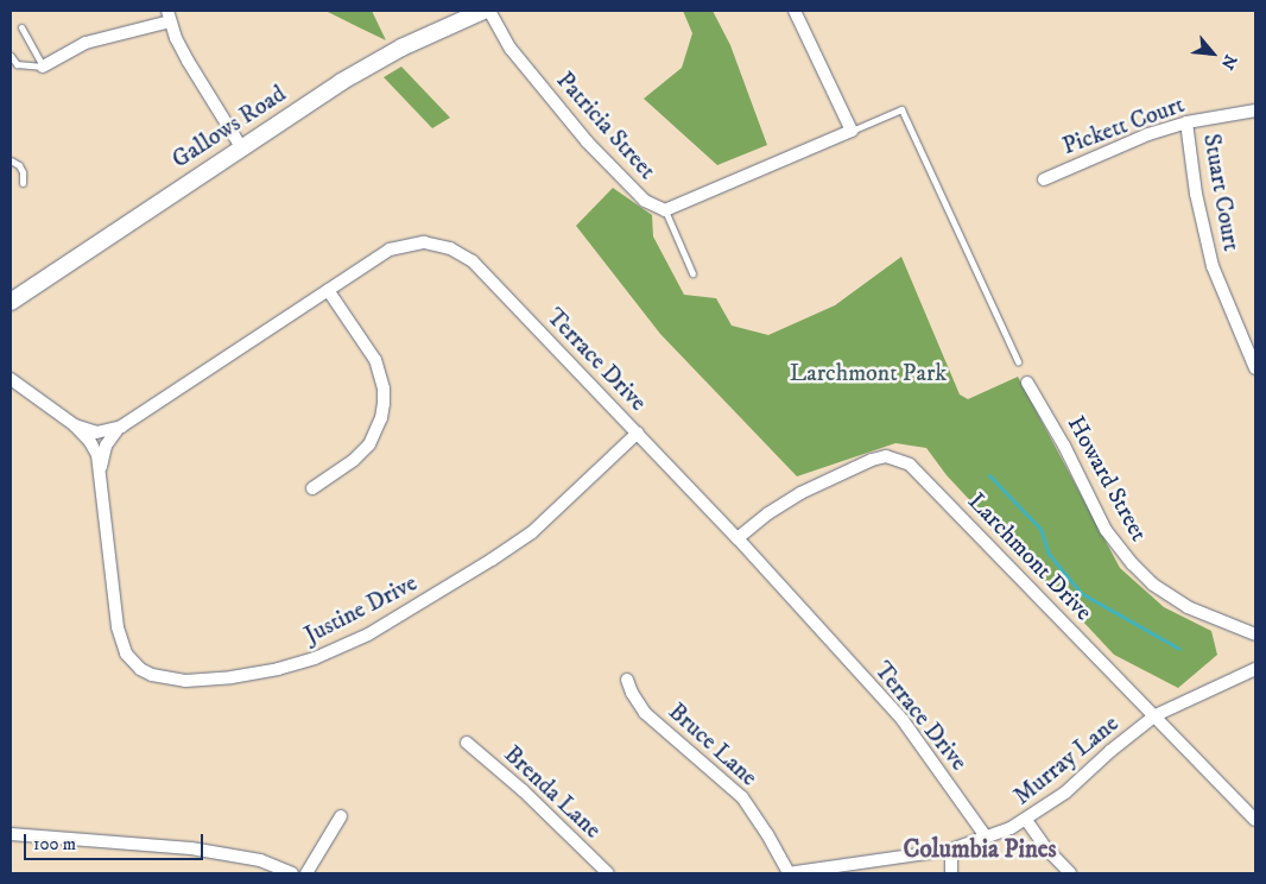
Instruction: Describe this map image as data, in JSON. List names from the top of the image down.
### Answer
{
  "streets": {
    "main road": ["Gallows Road"],
    "street": [
      "Patricia Street",
      "Pickett Court",
      "Stuart Court",
      "Terrace Drive",
      "Howard Street",
      "Larchmont Drive",
      "Justine Drive",
      "Bruce Lane",
      "Murray Lane",
      "Brenda Lane"
    ]
  },
  "crossings": [
    ["Pickett Court", "Stuart Court"],
    ["Terrace Drive", "Larchmont Drive"],
    ["Terrace Drive", "Justine Drive"],
    ["Terrace Drive", "Murray Lane"],
    ["Larchmont Drive", "Murray Lane"],
    ["Bruce Lane", "Murray Lane"]
  ],
  "districts": ["Columbia Pines"],
  "parks": ["Larchmont Park"],
  "scale_bar": "100 m",
  "north": "bottom right"
}
